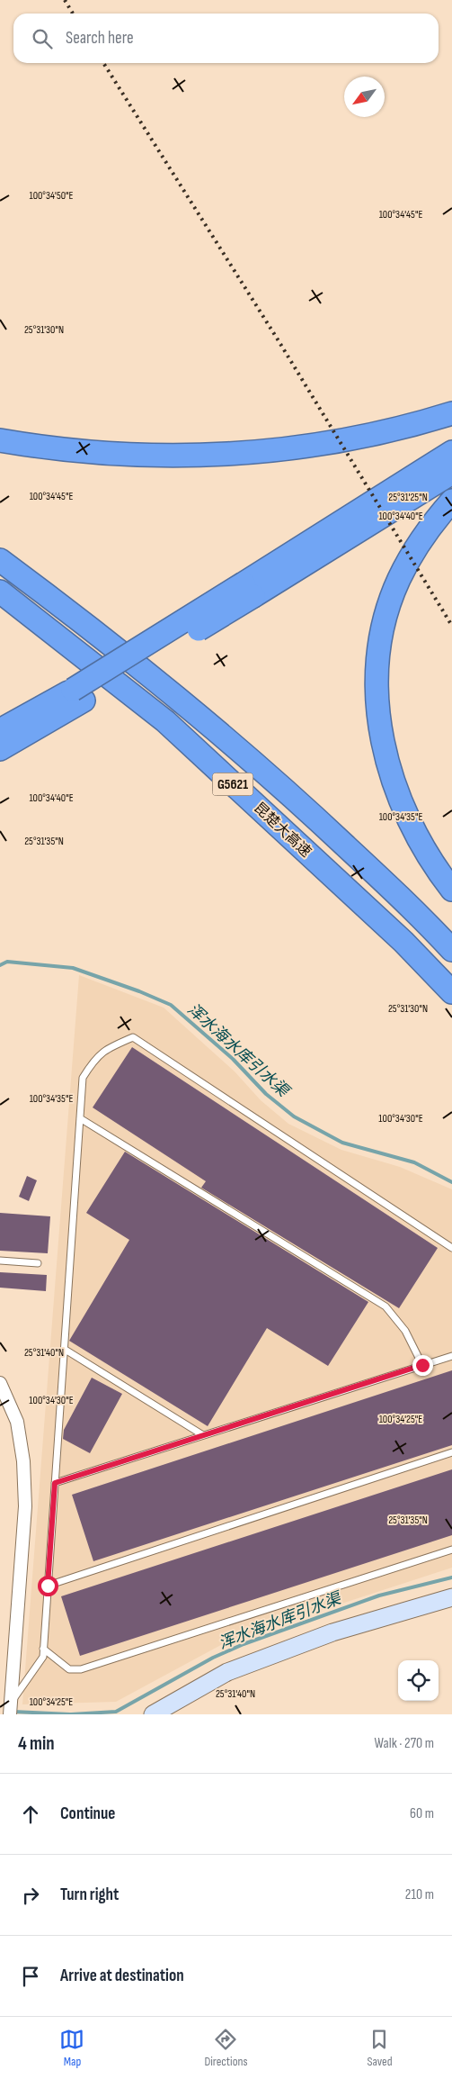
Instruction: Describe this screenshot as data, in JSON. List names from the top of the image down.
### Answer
{
  "streets": {
    "highway": ["G5621", "昆楚大高速"]
  },
  "water": ["浑水海水库引水渠"],
  "north": "bottom left",
  "page": {
    "search": "Search here",
    "heading": ["4 min", "Walk · 270 m"],
    "list": [
      ["Continue", "60 m"],
      ["Turn right", "210 m"],
      "Arrive at destination"
    ],
    "nav": ["Map", "Directions", "Saved"]
  },
  "coordinates": [
    "100°34'50\"E",
    "100°34'45\"E",
    "25°31'30\"N",
    "25°31'25\"N",
    "100°34'40\"E",
    "100°34'35\"E",
    "25°31'35\"N",
    "100°34'30\"E",
    "25°31'40\"N",
    "100°34'25\"E"
  ]
}
